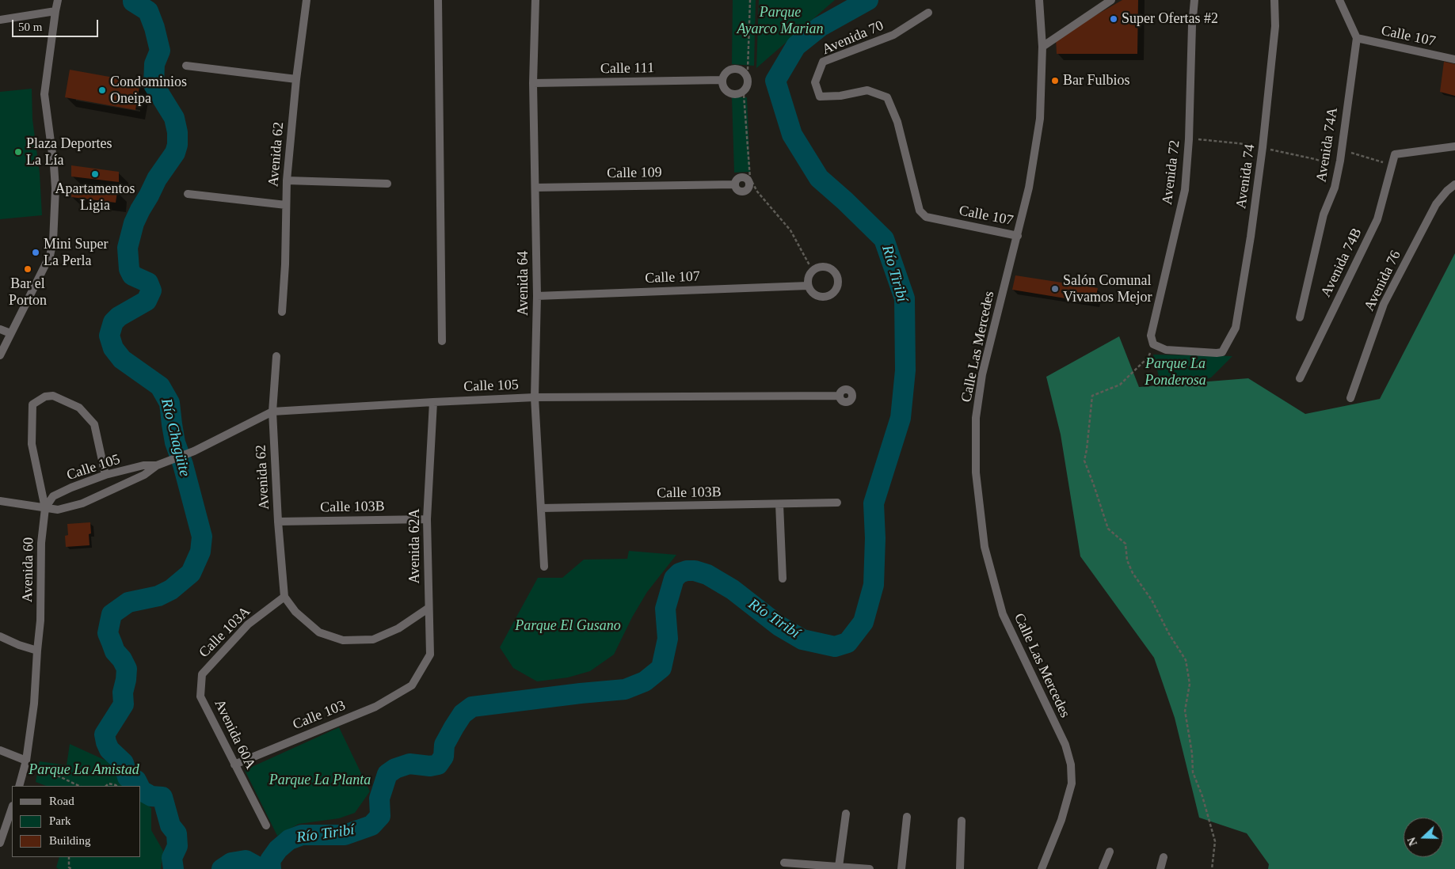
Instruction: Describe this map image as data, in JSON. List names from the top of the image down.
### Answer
{
  "streets": {
    "street": [
      "Calle 107",
      "Avenida 70",
      "Calle 111",
      "Avenida 74A",
      "Avenida 62",
      "Avenida 72",
      "Calle 109",
      "Avenida 74",
      "Avenida 74B",
      "Avenida 76",
      "Avenida 64",
      "Calle Las Mercedes",
      "Calle 105",
      "Calle 103B",
      "Avenida 62A",
      "Avenida 60",
      "Calle 103A",
      "Calle 103",
      "Avenida 60A"
    ]
  },
  "crossings": [
    ["Calle 107", "Avenida 70"],
    ["Calle 107", "Avenida 74A"],
    ["Calle 107", "Avenida 64"],
    ["Calle 107", "Calle Las Mercedes"],
    ["Calle 111", "Avenida 64"],
    ["Avenida 62", "Calle 105"],
    ["Avenida 62", "Calle 103B"],
    ["Avenida 62", "Calle 103A"],
    ["Avenida 72", "Avenida 74"],
    ["Calle 109", "Avenida 64"],
    ["Avenida 64", "Calle 105"],
    ["Avenida 64", "Calle 103B"],
    ["Calle 105", "Avenida 62A"],
    ["Calle 105", "Avenida 60"],
    ["Calle 103B", "Avenida 62A"],
    ["Avenida 62A", "Calle 103"],
    ["Calle 103A", "Avenida 60A"],
    ["Calle 103", "Avenida 60A"]
  ],
  "water": ["Río Tiribí", "Río Chagüite"],
  "parks": [
    "Parque Ayarco Marian",
    "Parque La Ponderosa",
    "Parque El Gusano",
    "Parque La Amistad",
    "Parque La Planta"
  ],
  "places": [
    "Super Ofertas #2",
    "Bar Fulbios",
    "Condominios Oneipa",
    "Plaza Deportes La Lía",
    "Apartamentos Ligia",
    "Mini Super La Perla",
    "Bar el Porton",
    "Salón Comunal Vivamos Mejor"
  ],
  "legend": ["Road", "Park", "Building"],
  "scale_bar": "50 m",
  "north": "left"
}
